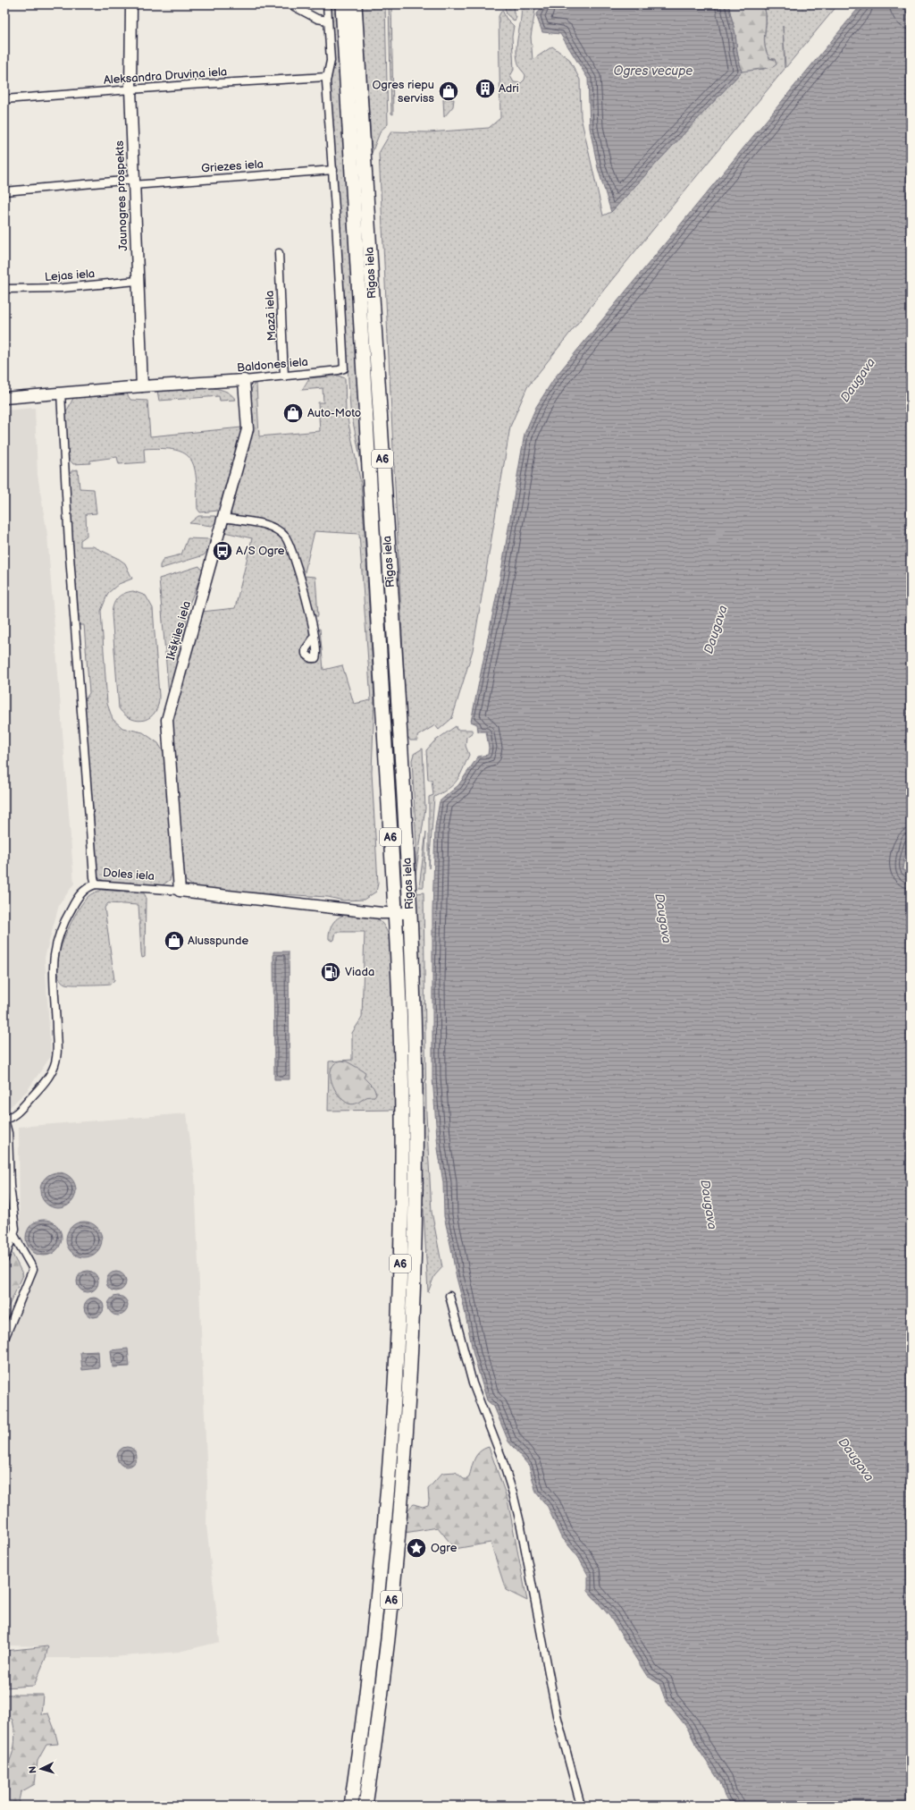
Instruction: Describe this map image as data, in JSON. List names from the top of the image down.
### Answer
{
  "streets": {
    "highway": ["Rīgas iela", "A6"],
    "street": [
      "Aleksandra Druviņa iela",
      "Griezes iela",
      "Jaunogres prospekts",
      "Lejas iela",
      "Mazā iela",
      "Baldones iela",
      "Ikšķiles iela",
      "Doles iela"
    ]
  },
  "crossings": [
    ["Aleksandra Druviņa iela", "Jaunogres prospekts"],
    ["Griezes iela", "Jaunogres prospekts"],
    ["Griezes iela", "Baldones iela"],
    ["Jaunogres prospekts", "Lejas iela"],
    ["Jaunogres prospekts", "Baldones iela"],
    ["Rīgas iela", "Doles iela"],
    ["Mazā iela", "Baldones iela"],
    ["Baldones iela", "Ikšķiles iela"],
    ["Ikšķiles iela", "Doles iela"]
  ],
  "water": ["Ogres vecupe", "Daugava"],
  "places": {
    "building": ["Adri"],
    "shop": ["Ogres riepu serviss", "Auto-Moto", "Alusspunde"],
    "bus stop": ["A/S Ogre"],
    "fuel station": ["Viada"],
    "place": ["Ogre"]
  },
  "north": "left"
}
